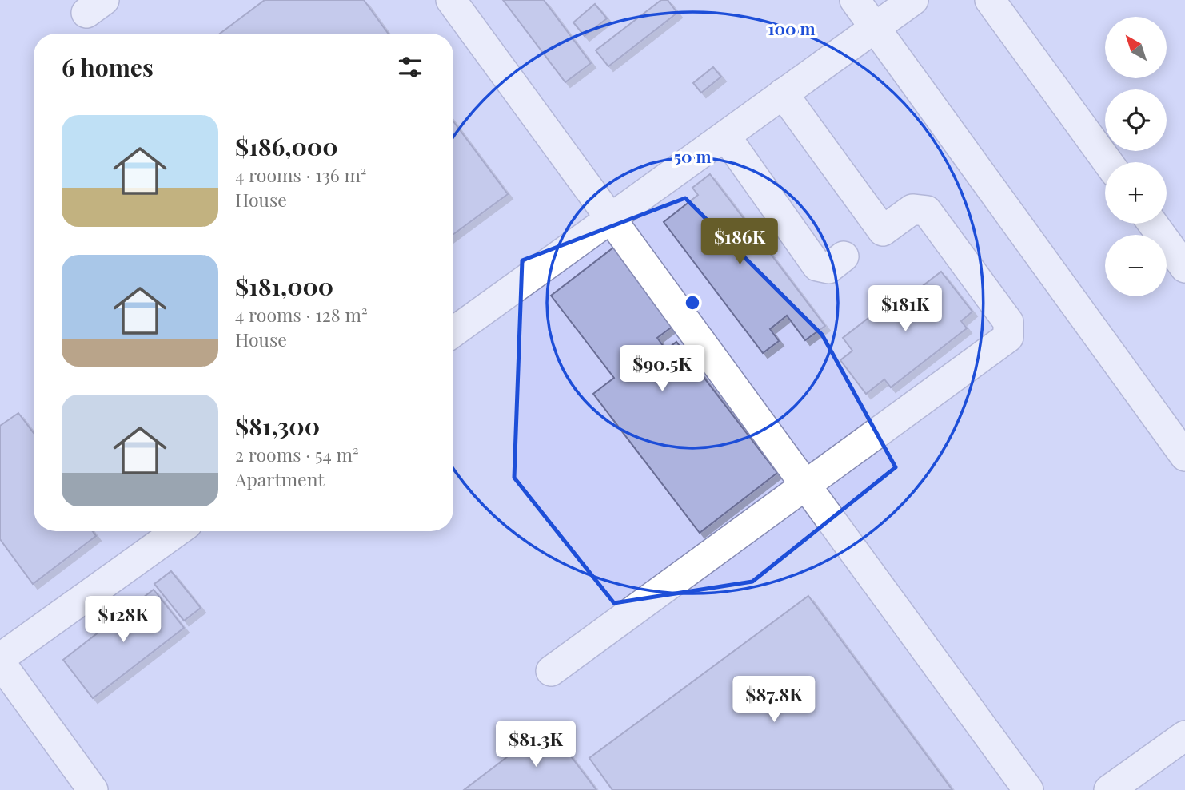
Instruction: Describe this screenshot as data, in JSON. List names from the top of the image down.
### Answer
{
  "north": "top left",
  "page": {
    "map_buttons": ["+", "−"],
    "heading": "6 homes",
    "list": [
      {
        "name": "$186,000",
        "note": "4 rooms · 136 m² · House"
      },
      {
        "name": "$181,000",
        "note": "4 rooms · 128 m² · House"
      },
      {
        "name": "$81,300",
        "note": "2 rooms · 54 m² · Apartment"
      }
    ],
    "price": [
      "$186K",
      "$181K",
      "$90.5K",
      "$128K",
      "$87.8K",
      "$81.3K"
    ]
  },
  "rings": ["100 m", "50 m"]
}
